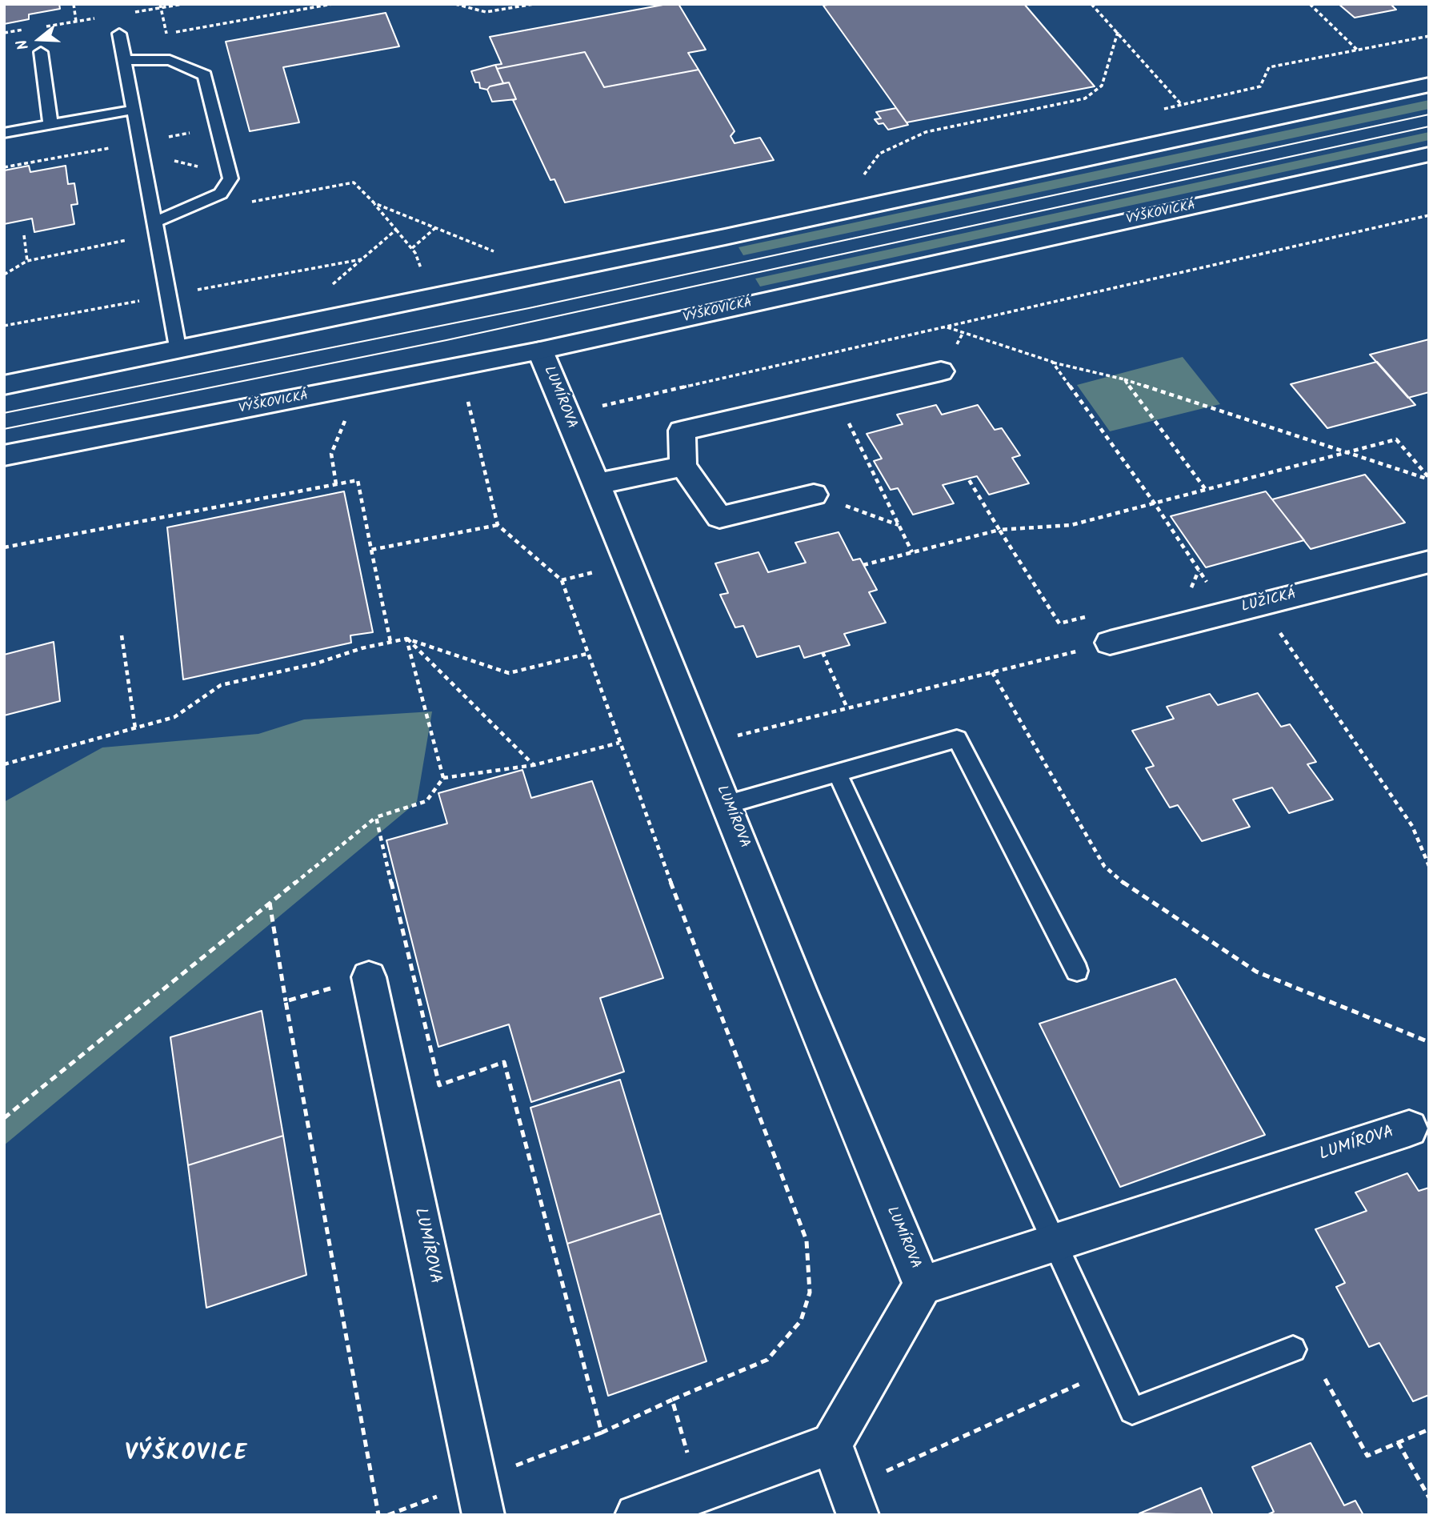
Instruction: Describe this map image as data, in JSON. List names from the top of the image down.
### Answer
{
  "streets": {
    "street": ["VÝŠKOVICKÁ", "LUMÍROVA", "LUŽICKÁ"]
  },
  "crossings": [
    ["VÝŠKOVICKÁ", "LUMÍROVA"]
  ],
  "districts": ["VÝŠKOVICE"],
  "north": "left"
}
